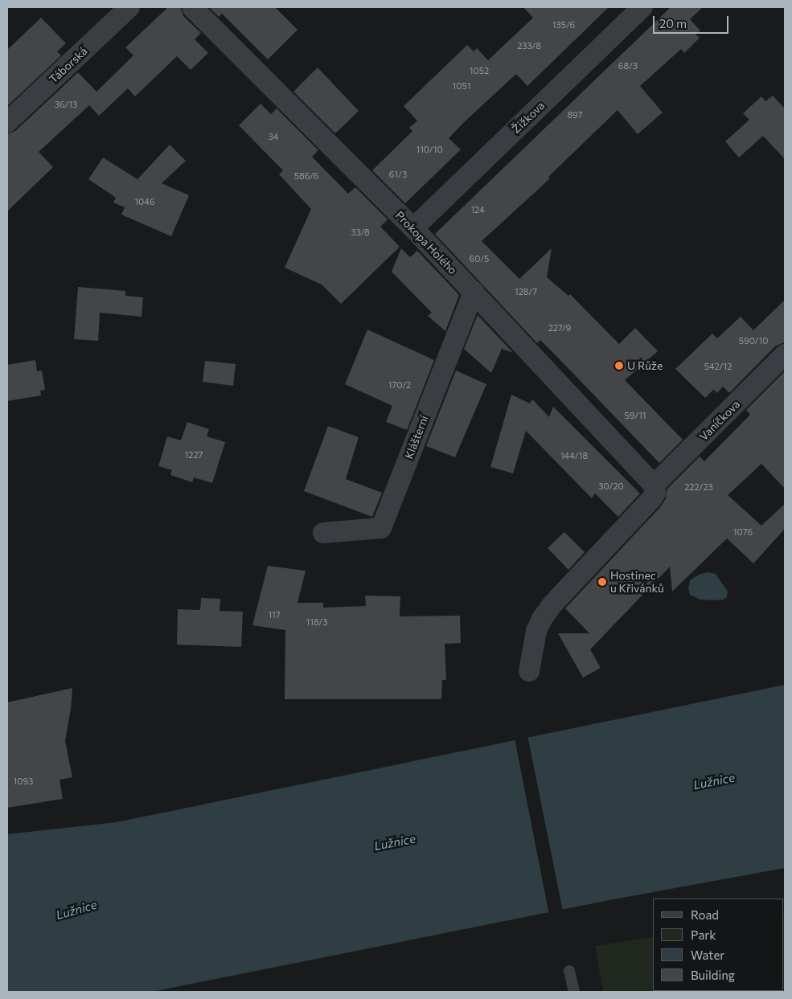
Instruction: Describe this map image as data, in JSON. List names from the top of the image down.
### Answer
{
  "streets": {
    "street": [
      "Táborská",
      "Žižkova",
      "Prokopa Holého",
      "Vaníčkova",
      "Klášterní"
    ]
  },
  "crossings": [
    ["Žižkova", "Prokopa Holého"],
    ["Prokopa Holého", "Vaníčkova"],
    ["Prokopa Holého", "Klášterní"]
  ],
  "water": ["Lužnice"],
  "places": ["U Růže", "Hostinec u Křivánků"],
  "house_numbers": [
    "135/6",
    "233/8",
    "68/3",
    "1052",
    "1051",
    "36/13",
    "897",
    "34",
    "110/10",
    "61/3",
    "586/6",
    "1046",
    "124",
    "33/8",
    "60/5",
    "128/7",
    "227/9",
    "590/10",
    "542/12",
    "170/2",
    "59/11",
    "1227",
    "144/18",
    "30/20",
    "222/23",
    "1076",
    "117",
    "118/3",
    "1093"
  ],
  "legend": [
    "Road",
    "Park",
    "Water",
    "Building"
  ],
  "scale_bar": "20 m"
}
